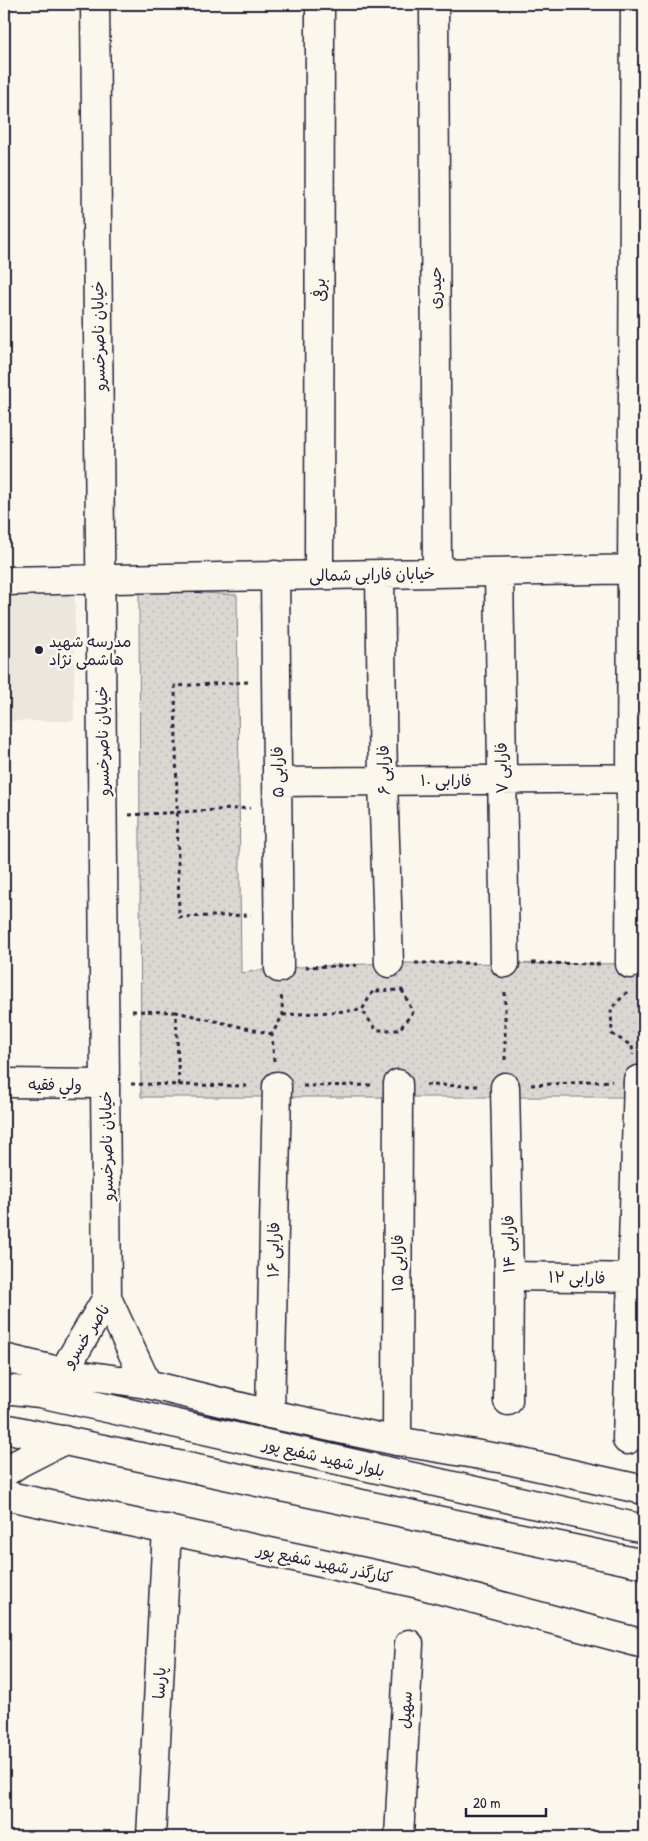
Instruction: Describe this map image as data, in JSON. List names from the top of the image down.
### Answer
{
  "streets": {
    "street": [
      "حیدری",
      "برفی",
      "خیابان ناصرخسرو",
      "خیابان فارابی شمالی",
      "فارابی ۷",
      "فارابی ۶",
      "فارابی ۵",
      "فارابی ۱۰",
      "ولي فقيه",
      "فارابی ۱۴",
      "فارابی ۱۶",
      "فارابی ۱۵",
      "فارابی ۱۲",
      "ناصر خسرو",
      "بلوار شهید شفیع پور",
      "کنارگذر شهید شفیع پور",
      "پارسا",
      "سهیل"
    ]
  },
  "crossings": [
    ["حیدری", "خیابان فارابی شمالی"],
    ["برفی", "خیابان فارابی شمالی"],
    ["خیابان ناصرخسرو", "خیابان فارابی شمالی"],
    ["خیابان ناصرخسرو", "ولي فقيه"],
    ["خیابان ناصرخسرو", "ناصر خسرو"],
    ["خیابان فارابی شمالی", "فارابی ۷"],
    ["خیابان فارابی شمالی", "فارابی ۵"],
    ["فارابی ۷", "فارابی ۱۰"],
    ["فارابی ۶", "فارابی ۱۰"],
    ["فارابی ۵", "فارابی ۱۰"],
    ["فارابی ۱۴", "فارابی ۱۲"],
    ["کنارگذر شهید شفیع پور", "پارسا"]
  ],
  "places": ["مدرسه شهید ه‍اشمی نژاد"],
  "scale_bar": "20 m"
}
